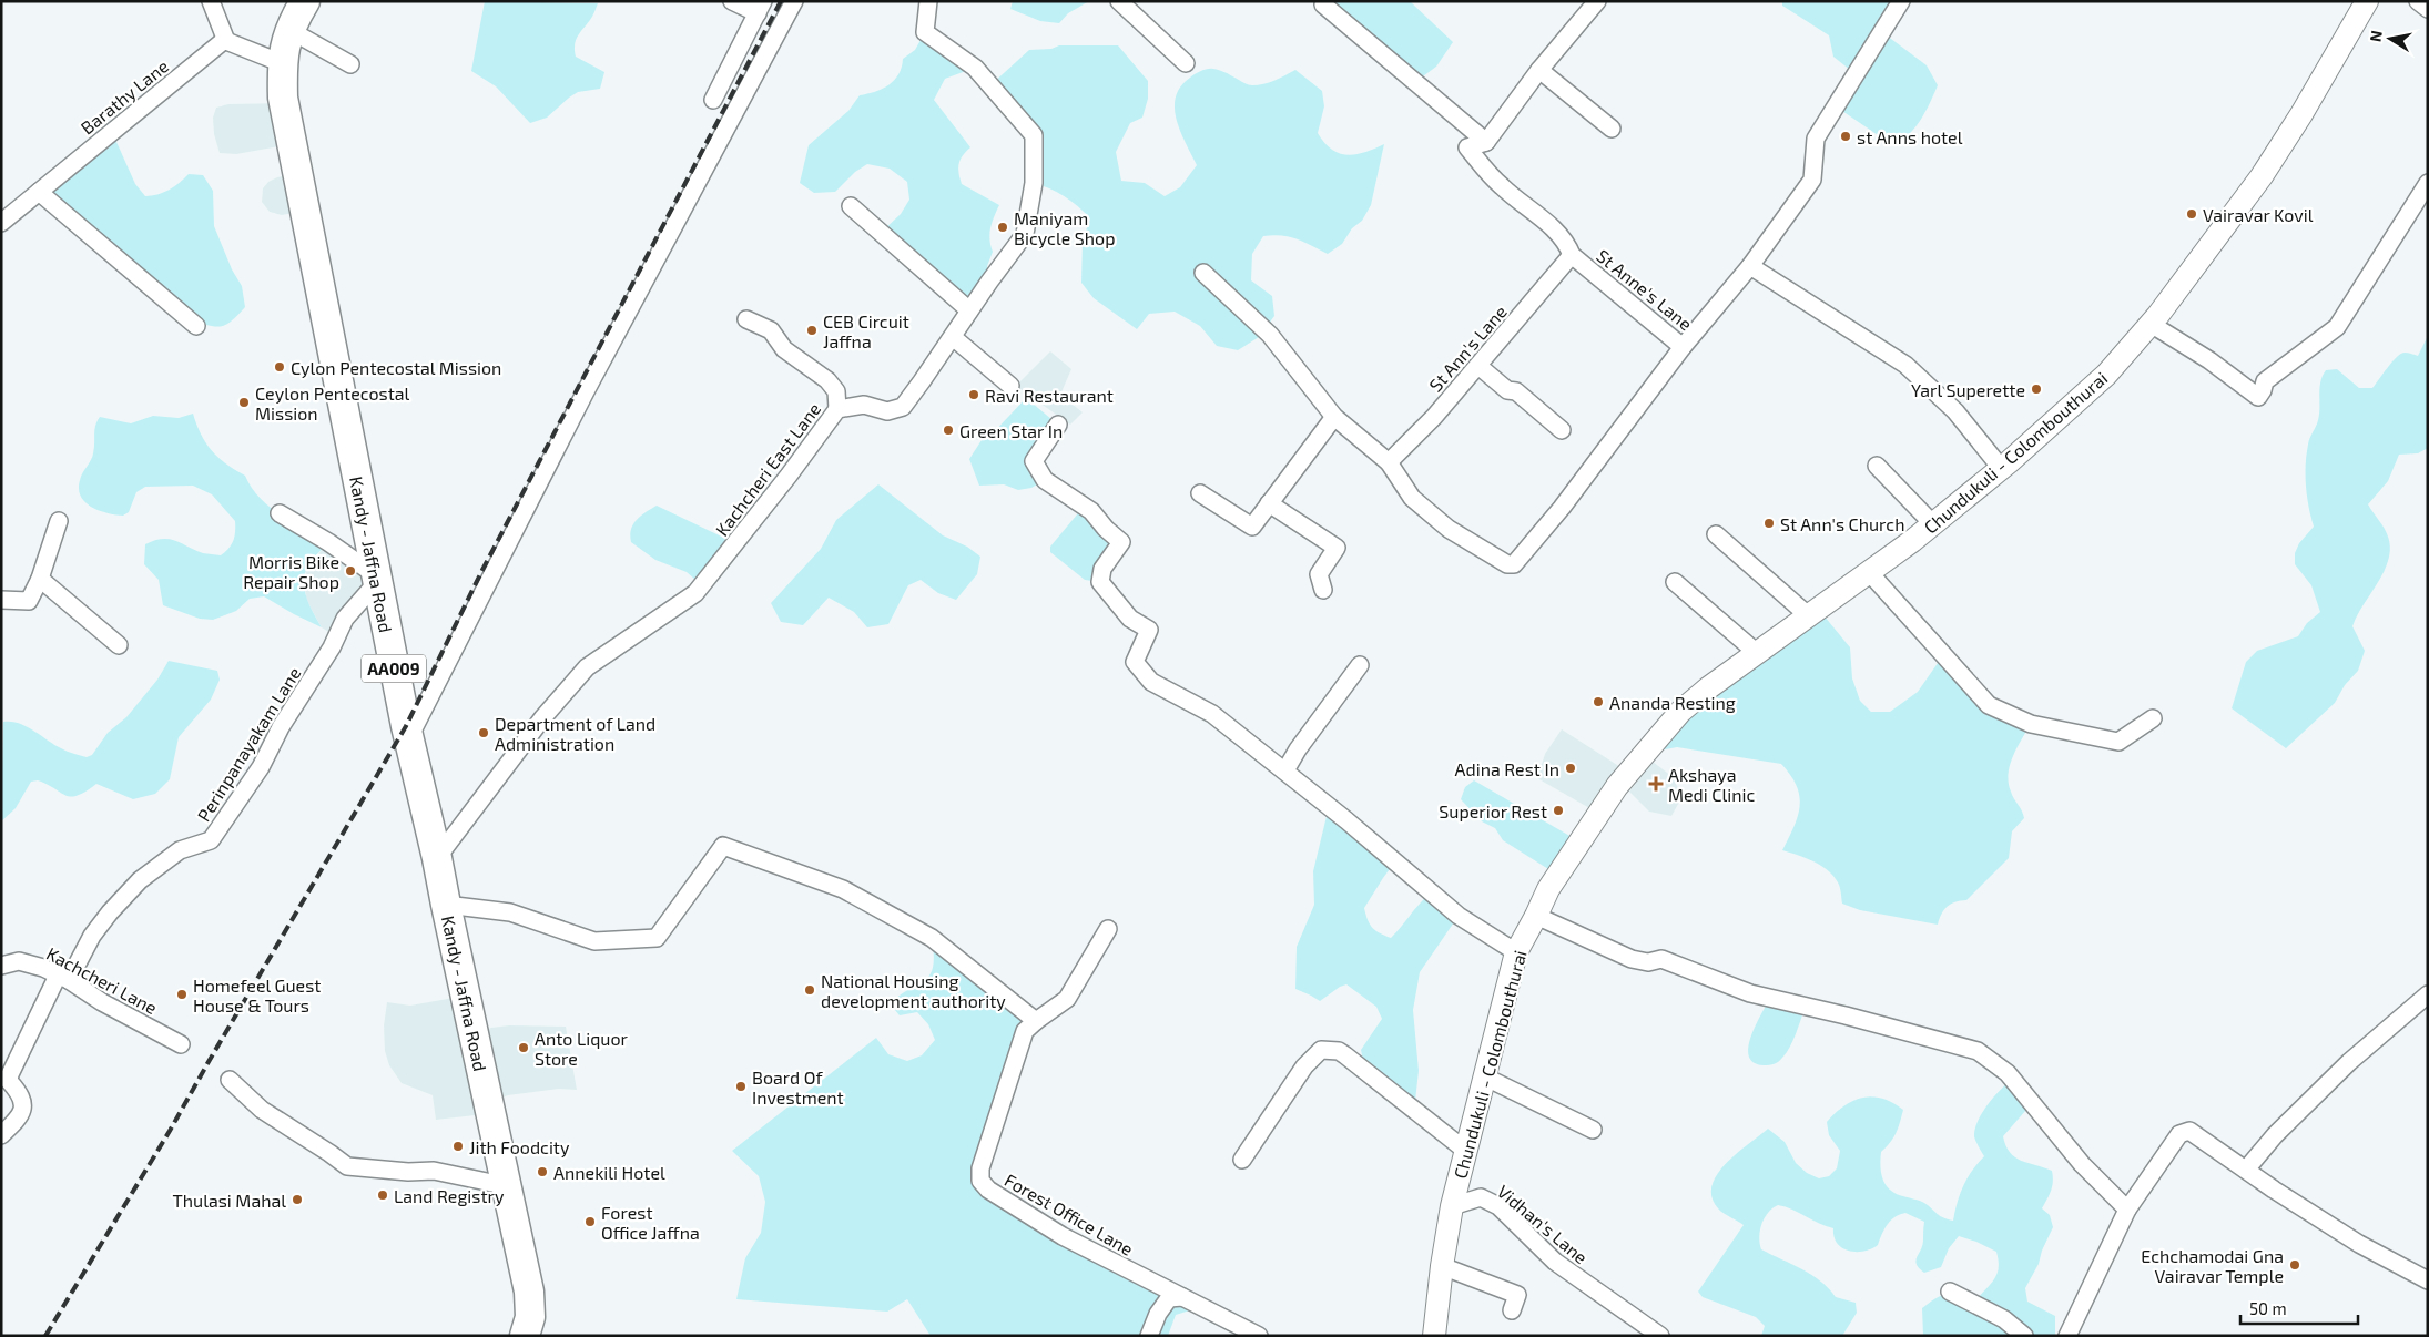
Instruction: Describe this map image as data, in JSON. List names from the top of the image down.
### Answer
{
  "streets": {
    "highway": ["Kandy - Jaffna Road", "AA009"],
    "main road": ["Chundukuli - Colombouthurai"],
    "street": [
      "Barathy Lane",
      "St Anne's Lane",
      "St Ann's Lane",
      "Kachcheri East Lane",
      "Perinpanayakam Lane",
      "Kachcheri Lane",
      "Forest Office Lane",
      "Vidhan's Lane"
    ]
  },
  "crossings": [
    ["St Anne's Lane", "St Ann's Lane"],
    ["Chundukuli - Colombouthurai", "Vidhan's Lane"],
    ["Kachcheri East Lane", "Kandy - Jaffna Road"],
    ["Kandy - Jaffna Road", "Perinpanayakam Lane"],
    ["Perinpanayakam Lane", "Kachcheri Lane"]
  ],
  "places": {
    "other": [
      "st Anns hotel",
      "Vairavar Kovil",
      "Maniyam Bicycle Shop",
      "CEB Circuit Jaffna",
      "Cylon Pentecostal Mission",
      "Yarl Superette",
      "Ravi Restaurant",
      "Ceylon Pentecostal Mission",
      "Green Star In",
      "St Ann's Church",
      "Morris Bike Repair Shop",
      "Ananda Resting",
      "Department of Land Administration",
      "Adina Rest In",
      "Superior Rest",
      "National Housing development authority",
      "Homefeel Guest House & Tours",
      "Anto Liquor Store",
      "Board Of Investment",
      "Jith Foodcity",
      "Annekili Hotel",
      "Land Registry",
      "Thulasi Mahal",
      "Forest Office Jaffna",
      "Echchamodai Gna Vairavar Temple"
    ],
    "health": ["Akshaya Medi Clinic"]
  },
  "scale_bar": "50 m",
  "north": "left"
}
